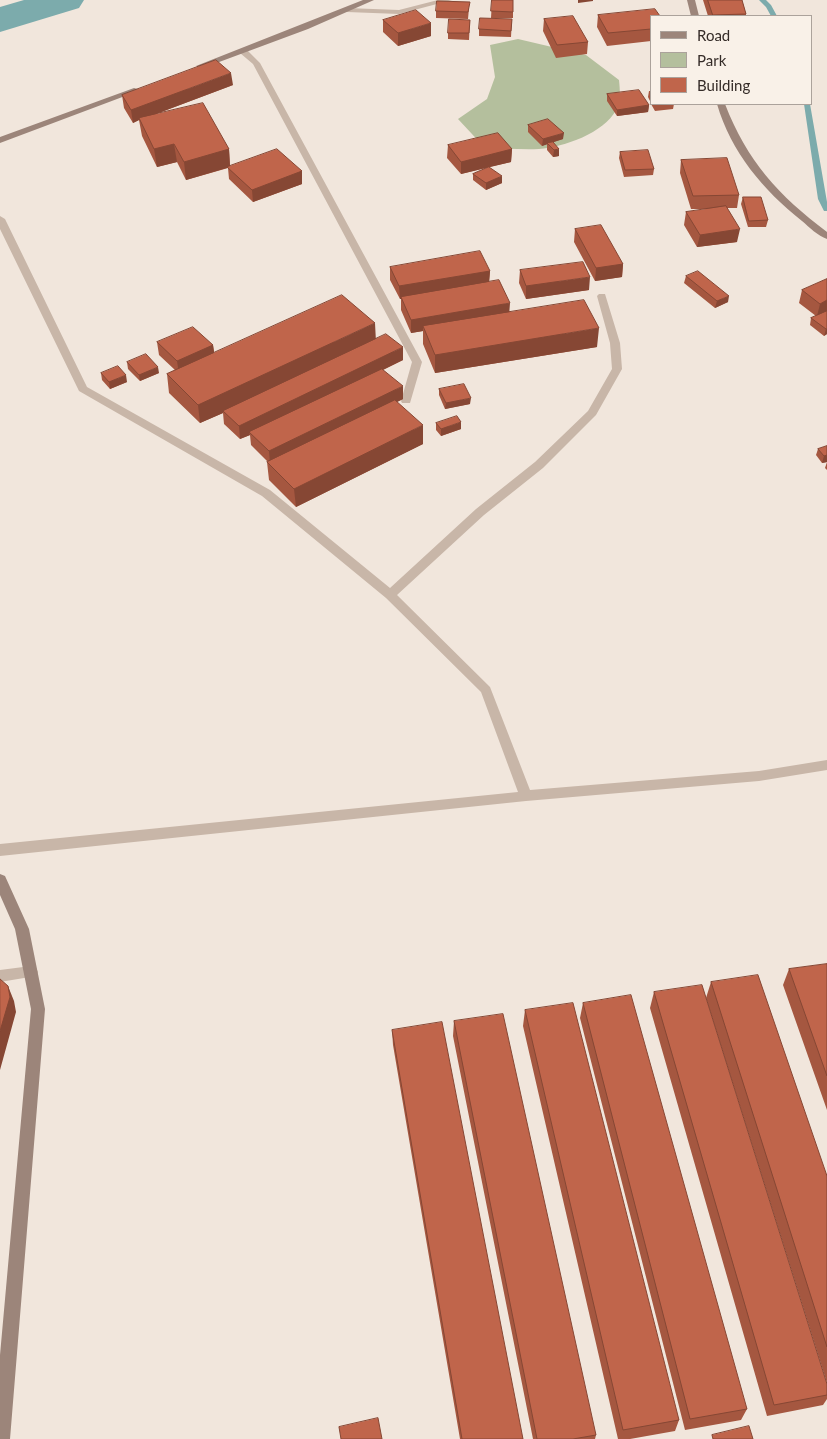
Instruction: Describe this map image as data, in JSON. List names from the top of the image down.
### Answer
{
  "legend": ["Road", "Park", "Building"]
}
